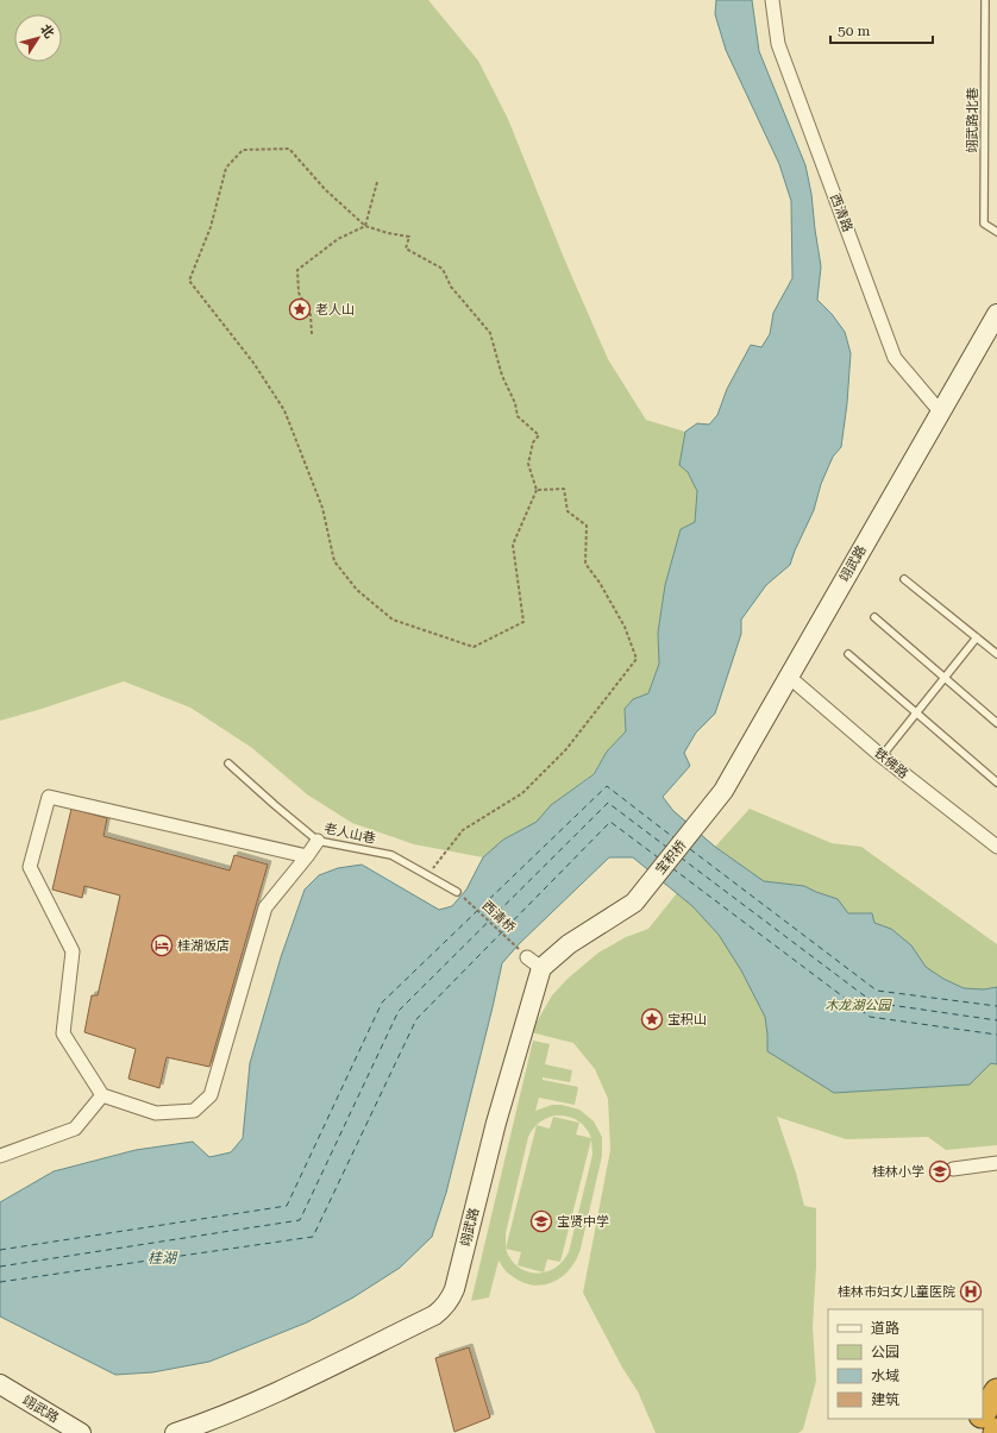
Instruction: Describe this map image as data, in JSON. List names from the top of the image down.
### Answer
{
  "streets": {
    "main road": ["翊武路", "宝积桥"],
    "street": ["西清路", "铁佛路"],
    "lane": ["翊武路北巷", "老人山巷"],
    "path": ["西清桥"]
  },
  "crossings": [
    ["西清路", "翊武路"],
    ["翊武路", "铁佛路"],
    ["翊武路", "宝积桥"],
    ["翊武路", "西清桥"],
    ["老人山巷", "西清桥"],
    ["宝积桥", "西清桥"]
  ],
  "water": ["桂湖"],
  "parks": ["木龙湖公园"],
  "places": {
    "place": ["老人山", "宝积山"],
    "hotel": ["桂湖饭店"],
    "school or university": ["桂林小学", "宝贤中学"],
    "hospital": ["桂林市妇女儿童医院"]
  },
  "legend": [
    "道路",
    "公园",
    "水域",
    "建筑"
  ],
  "scale_bar": "50 m",
  "north": "top right"
}
